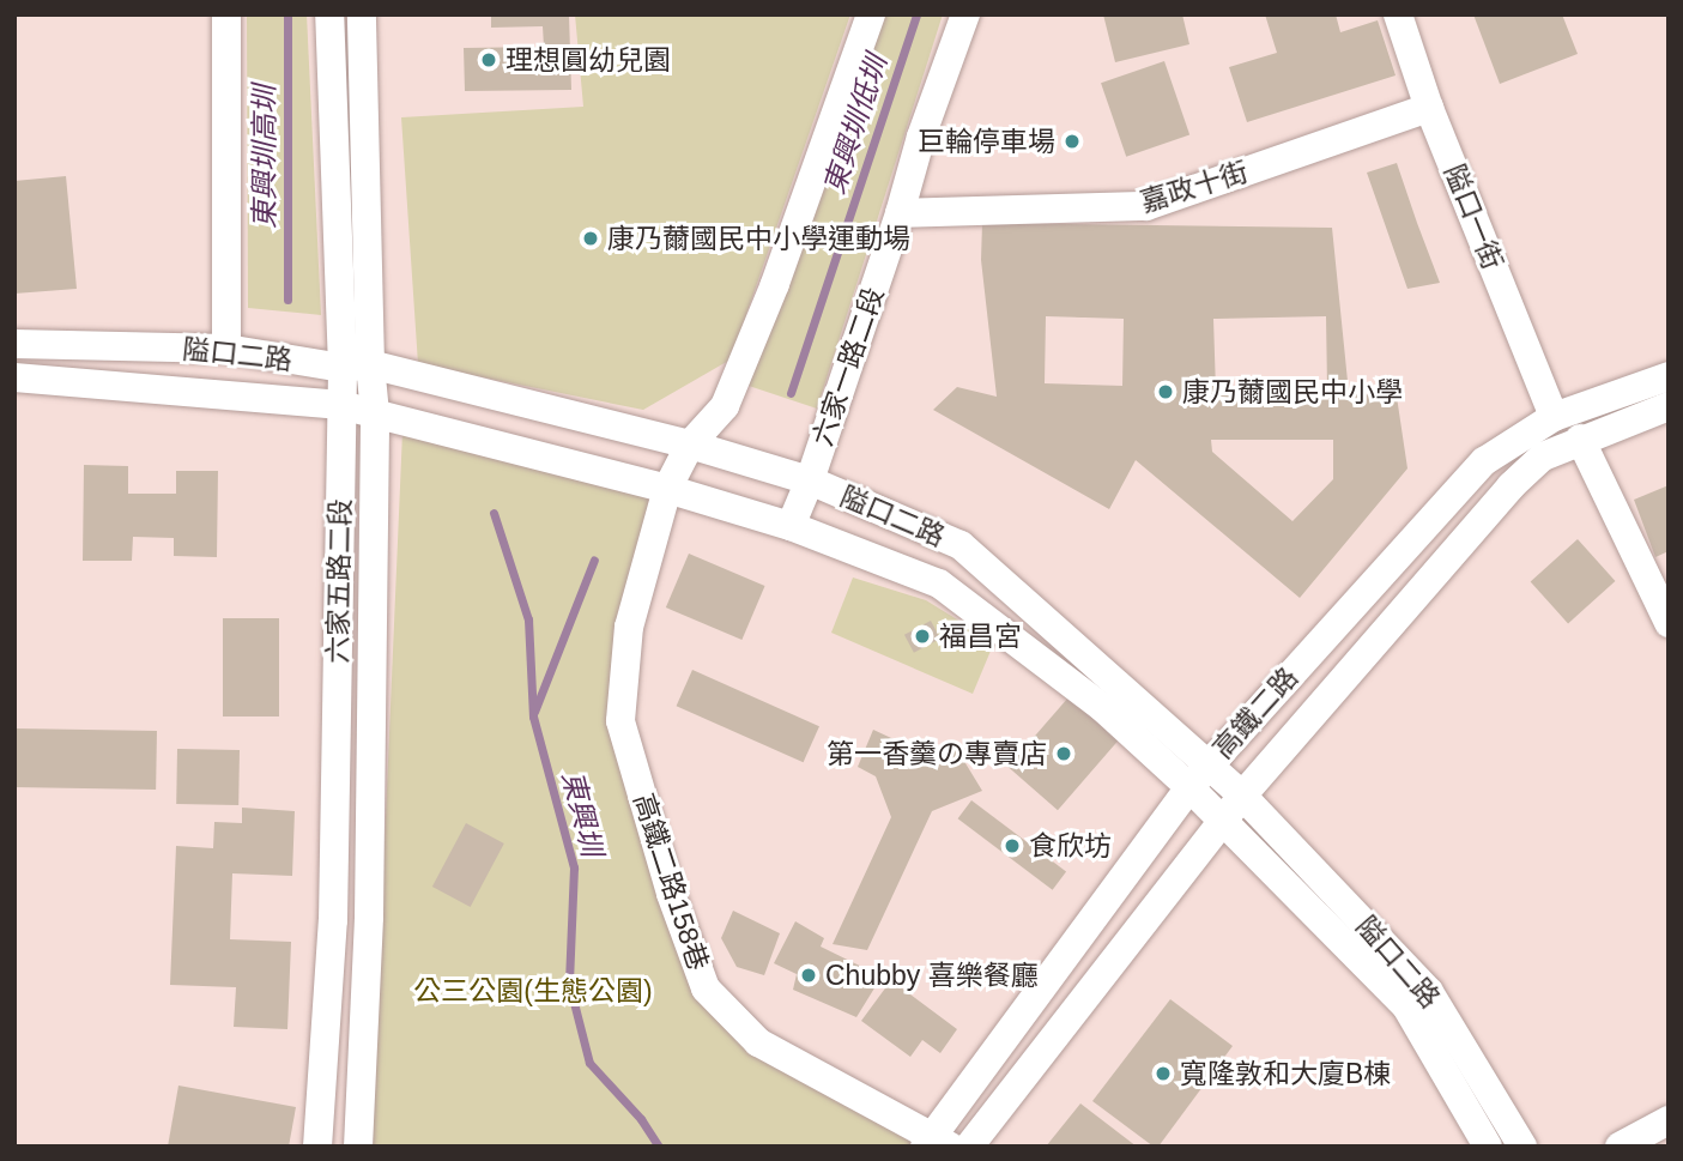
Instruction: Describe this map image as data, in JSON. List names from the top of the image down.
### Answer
{
  "streets": {
    "street": [
      "嘉政十街",
      "隘口一街",
      "隘口二路",
      "六家一路二段",
      "六家五路二段",
      "高鐵二路",
      "高鐵二路158巷"
    ]
  },
  "crossings": [
    ["嘉政十街", "隘口一街"],
    ["嘉政十街", "六家一路二段"],
    ["隘口一街", "高鐵二路"],
    ["隘口二路", "六家一路二段"],
    ["隘口二路", "六家五路二段"],
    ["隘口二路", "高鐵二路"],
    ["隘口二路", "高鐵二路158巷"],
    ["高鐵二路", "高鐵二路158巷"]
  ],
  "water": ["東興圳低圳", "東興圳高圳", "東興圳"],
  "parks": ["公三公園(生態公園)"],
  "places": [
    "理想圓幼兒園",
    "巨輪停車場",
    "康乃薾國民中小學運動場",
    "康乃薾國民中小學",
    "福昌宮",
    "第一香羹の專賣店",
    "食欣坊",
    "Chubby 喜樂餐廳",
    "寬隆敦和大廈B棟"
  ]
}
